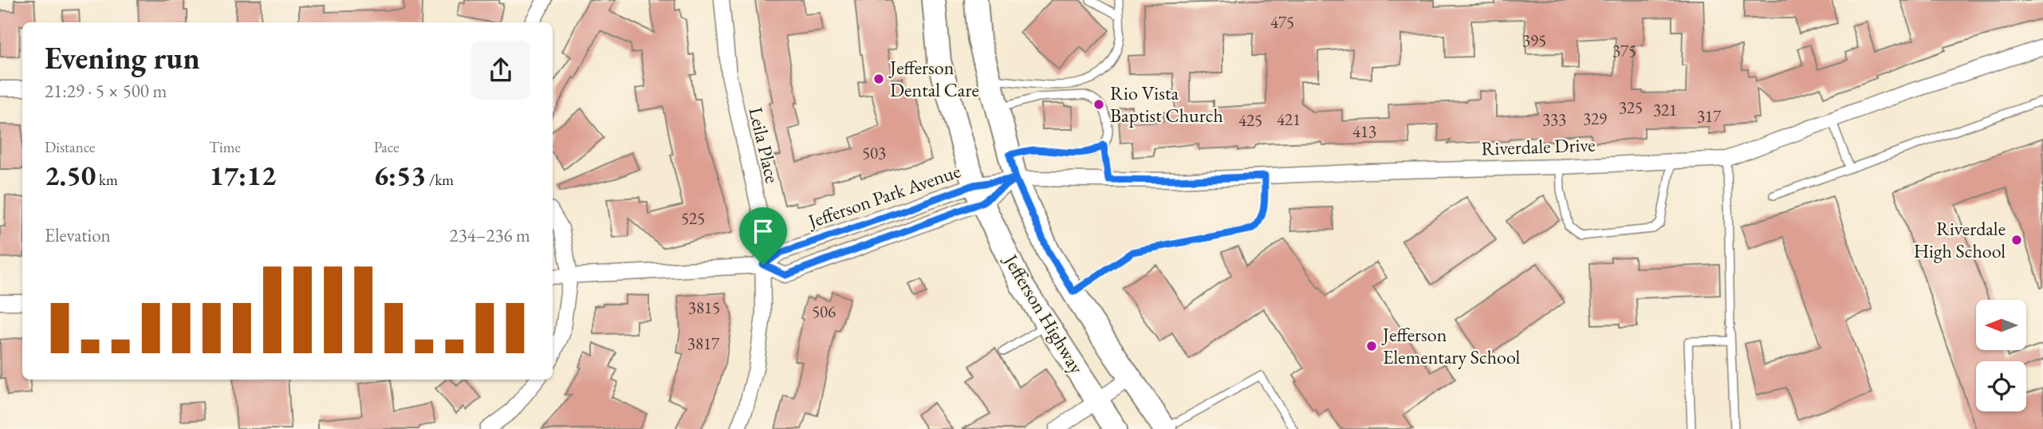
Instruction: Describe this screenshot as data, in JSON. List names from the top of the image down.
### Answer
{
  "streets": {
    "main road": ["Jefferson Highway"],
    "street": ["Leila Place", "Riverdale Drive", "Jefferson Park Avenue"]
  },
  "crossings": [
    ["Leila Place", "Jefferson Park Avenue"],
    ["Riverdale Drive", "Jefferson Park Avenue"],
    ["Riverdale Drive", "Jefferson Highway"],
    ["Jefferson Park Avenue", "Jefferson Highway"]
  ],
  "places": [
    "Jefferson Dental Care",
    "Rio Vista Baptist Church",
    "Riverdale High School",
    "Jefferson Elementary School"
  ],
  "house_numbers": [
    "475",
    "395",
    "375",
    "325",
    "321",
    "317",
    "329",
    "421",
    "333",
    "425",
    "413",
    "503",
    "525",
    "3815",
    "506",
    "3817"
  ],
  "north": "left",
  "page": {
    "heading": ["Evening run", "21:29 · 5 × 500 m"],
    "stats": [
      ["Distance", "2.50 km"],
      ["Time", "17:12"],
      ["Pace", "6:53 /km"]
    ],
    "chart": ["Elevation", "234–236 m"]
  }
}
